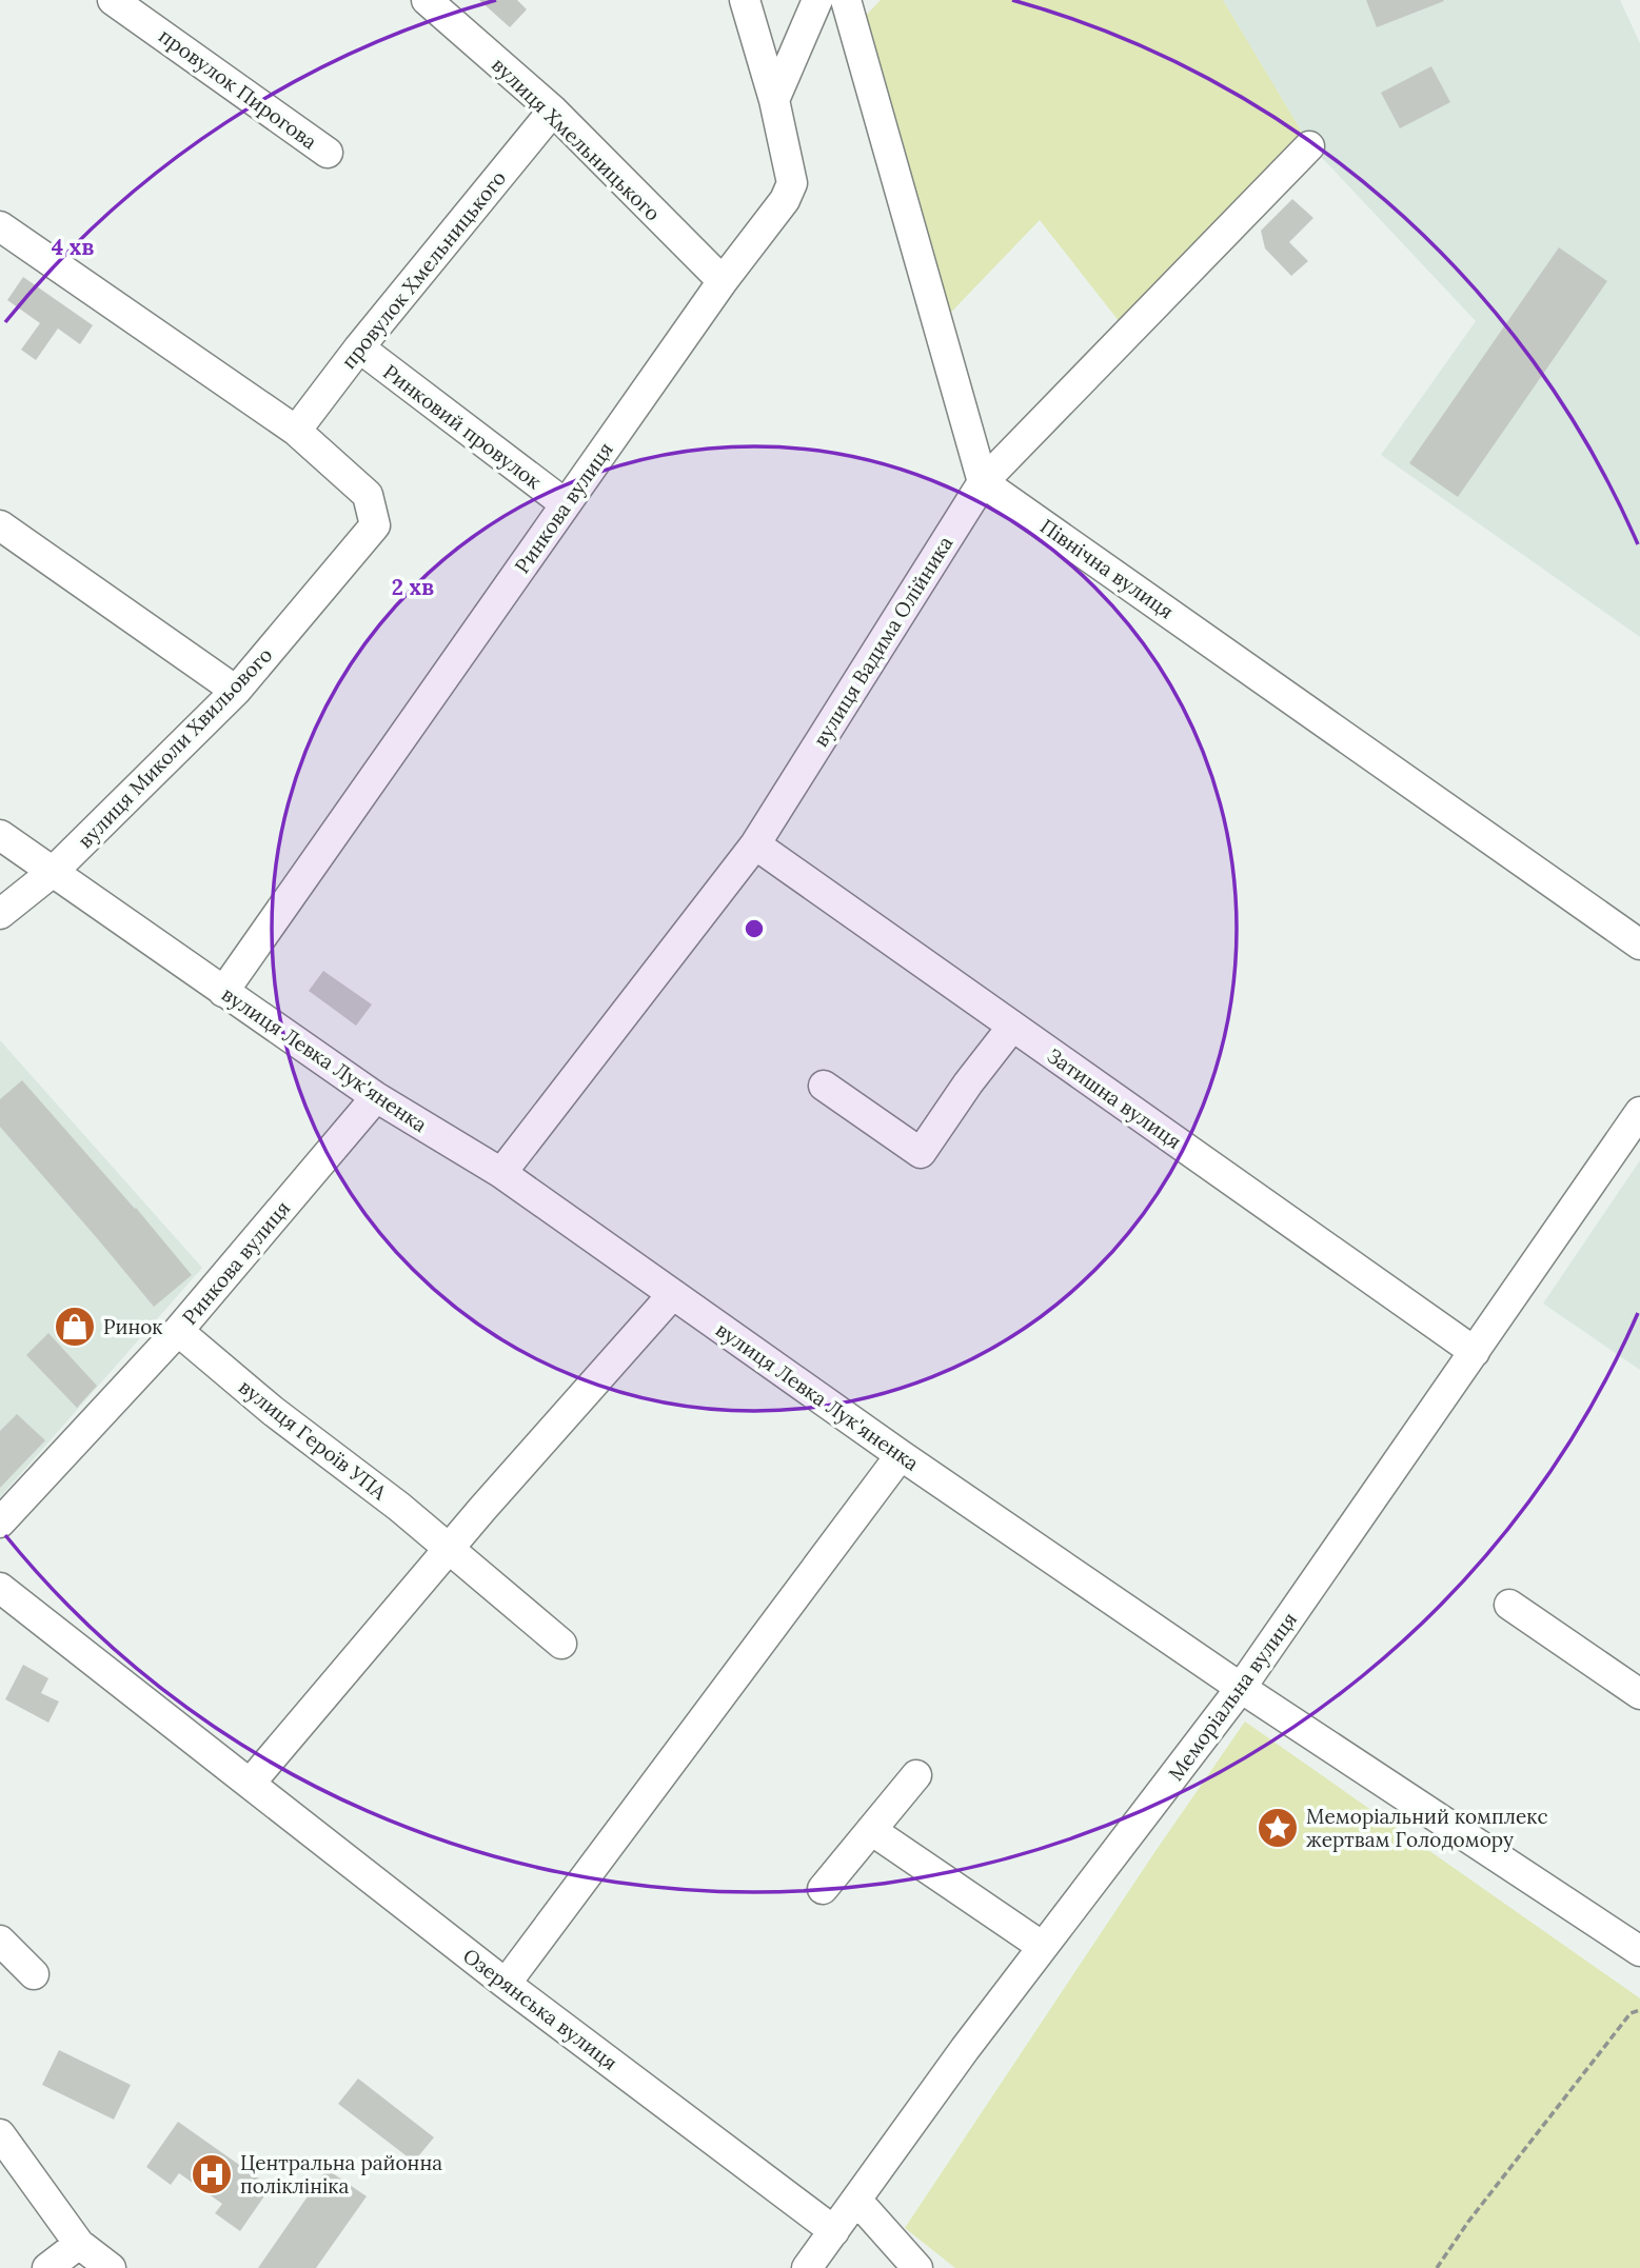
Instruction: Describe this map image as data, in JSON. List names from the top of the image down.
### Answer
{
  "streets": {
    "street": [
      "провулок Пирогова",
      "вулиця Хмельницького",
      "провулок Хмельницького",
      "Ринковий провулок",
      "Ринкова вулиця",
      "Північна вулиця",
      "вулиця Вадима Олійника",
      "вулиця Миколи Хвильового",
      "вулиця Левка Лук'яненка",
      "Затишна вулиця",
      "вулиця Героїв УПА",
      "Меморіальна вулиця",
      "Озерянська вулиця"
    ]
  },
  "crossings": [
    ["вулиця Хмельницького", "провулок Хмельницького"],
    ["вулиця Хмельницького", "Ринкова вулиця"],
    ["провулок Хмельницького", "Ринковий провулок"],
    ["провулок Хмельницького", "вулиця Миколи Хвильового"],
    ["Ринковий провулок", "Ринкова вулиця"],
    ["Ринкова вулиця", "вулиця Левка Лук'яненка"],
    ["Ринкова вулиця", "вулиця Героїв УПА"],
    ["Північна вулиця", "вулиця Вадима Олійника"],
    ["вулиця Вадима Олійника", "вулиця Левка Лук'яненка"],
    ["вулиця Вадима Олійника", "Затишна вулиця"],
    ["вулиця Миколи Хвильового", "вулиця Левка Лук'яненка"],
    ["вулиця Левка Лук'яненка", "Меморіальна вулиця"],
    ["Затишна вулиця", "Меморіальна вулиця"],
    ["Меморіальна вулиця", "Озерянська вулиця"]
  ],
  "places": {
    "shop": ["Ринок"],
    "place": ["Меморіальний комплекс жертвам Голодомору"],
    "hospital": ["Центральна районна поліклініка"]
  },
  "rings": ["4 хв", "2 хв"]
}
